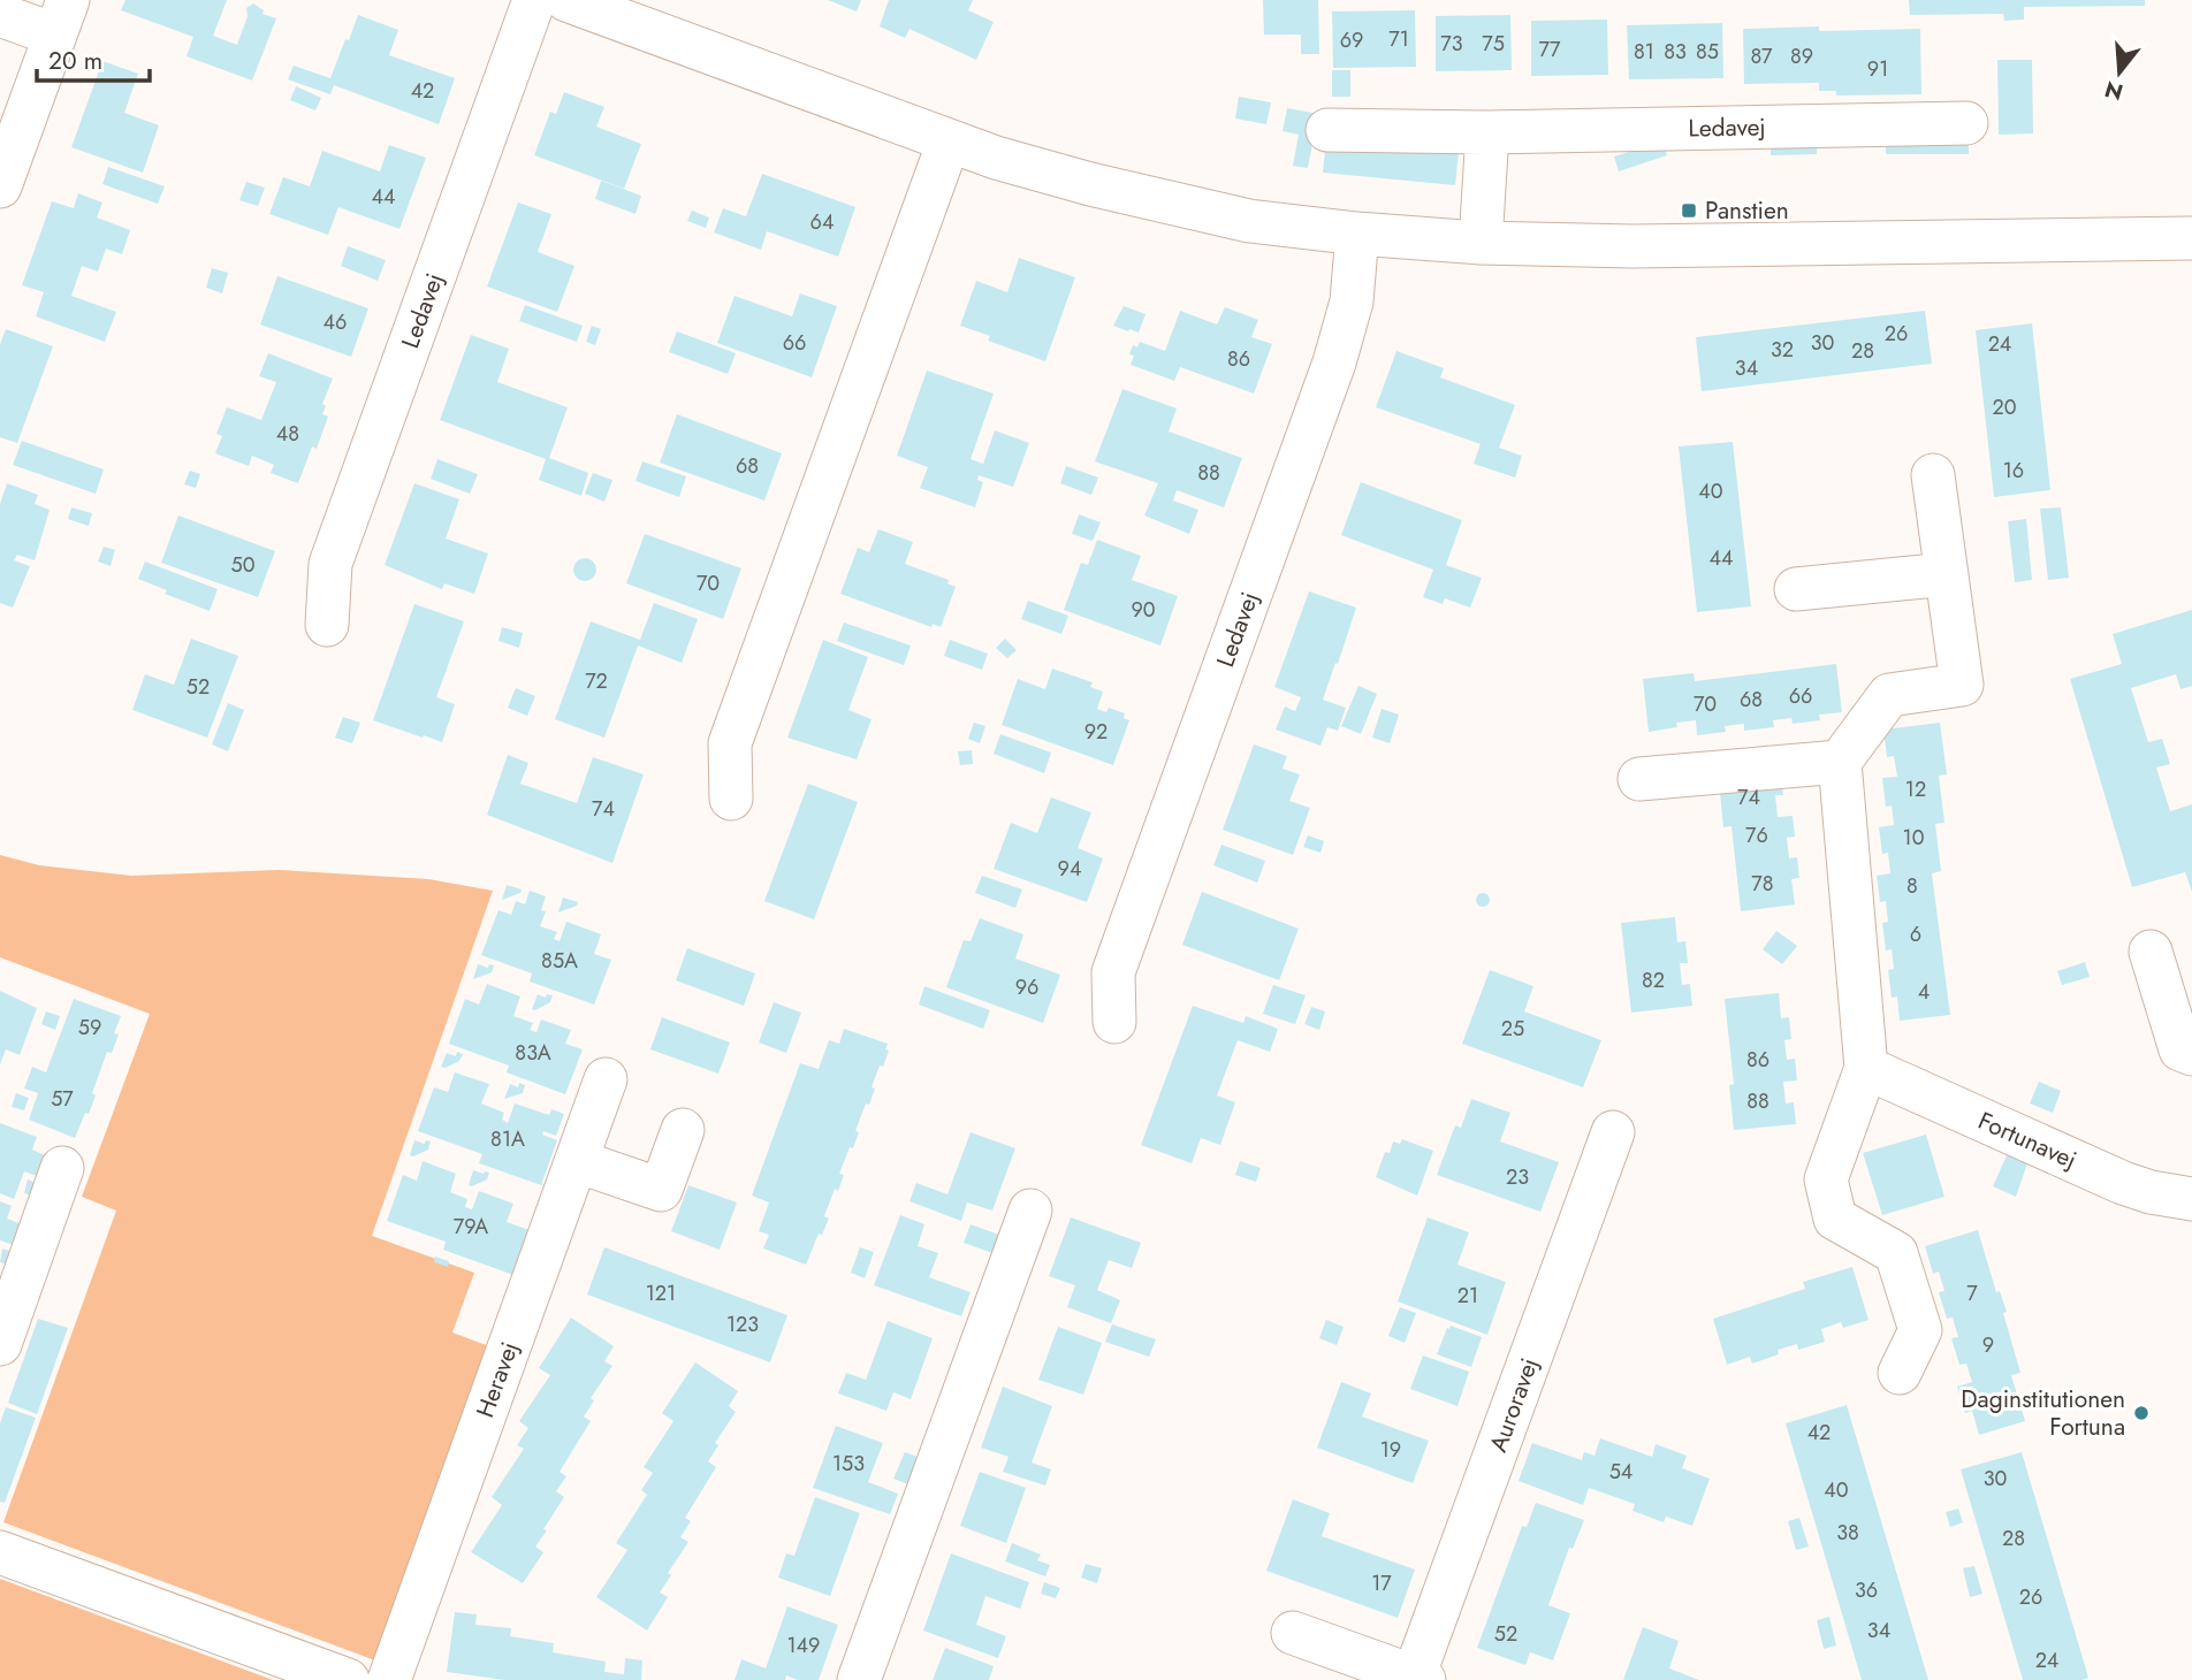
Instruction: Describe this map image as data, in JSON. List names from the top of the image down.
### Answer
{
  "streets": {
    "street": [
      "Ledavej",
      "Fortunavej",
      "Heravej",
      "Auroravej"
    ]
  },
  "places": {
    "transit": ["Panstien"],
    "other": ["Daginstitutionen Fortuna"]
  },
  "house_numbers": [
    "71",
    "69",
    "73",
    "75",
    "77",
    "81",
    "83",
    "85",
    "87",
    "89",
    "91",
    "42",
    "44",
    "64",
    "46",
    "26",
    "66",
    "30",
    "24",
    "32",
    "28",
    "86",
    "34",
    "20",
    "48",
    "68",
    "16",
    "88",
    "40",
    "44",
    "50",
    "70",
    "90",
    "72",
    "52",
    "66",
    "68",
    "70",
    "92",
    "12",
    "74",
    "74",
    "76",
    "10",
    "94",
    "78",
    "8",
    "6",
    "85A",
    "82",
    "96",
    "4",
    "59",
    "25",
    "83A",
    "86",
    "57",
    "88",
    "81A",
    "23",
    "79A",
    "121",
    "7",
    "21",
    "123",
    "9",
    "42",
    "19",
    "153",
    "54",
    "30",
    "40",
    "38",
    "28",
    "17",
    "36",
    "26",
    "34",
    "52",
    "149",
    "24"
  ],
  "scale_bar": "20 m",
  "north": "bottom"
}
